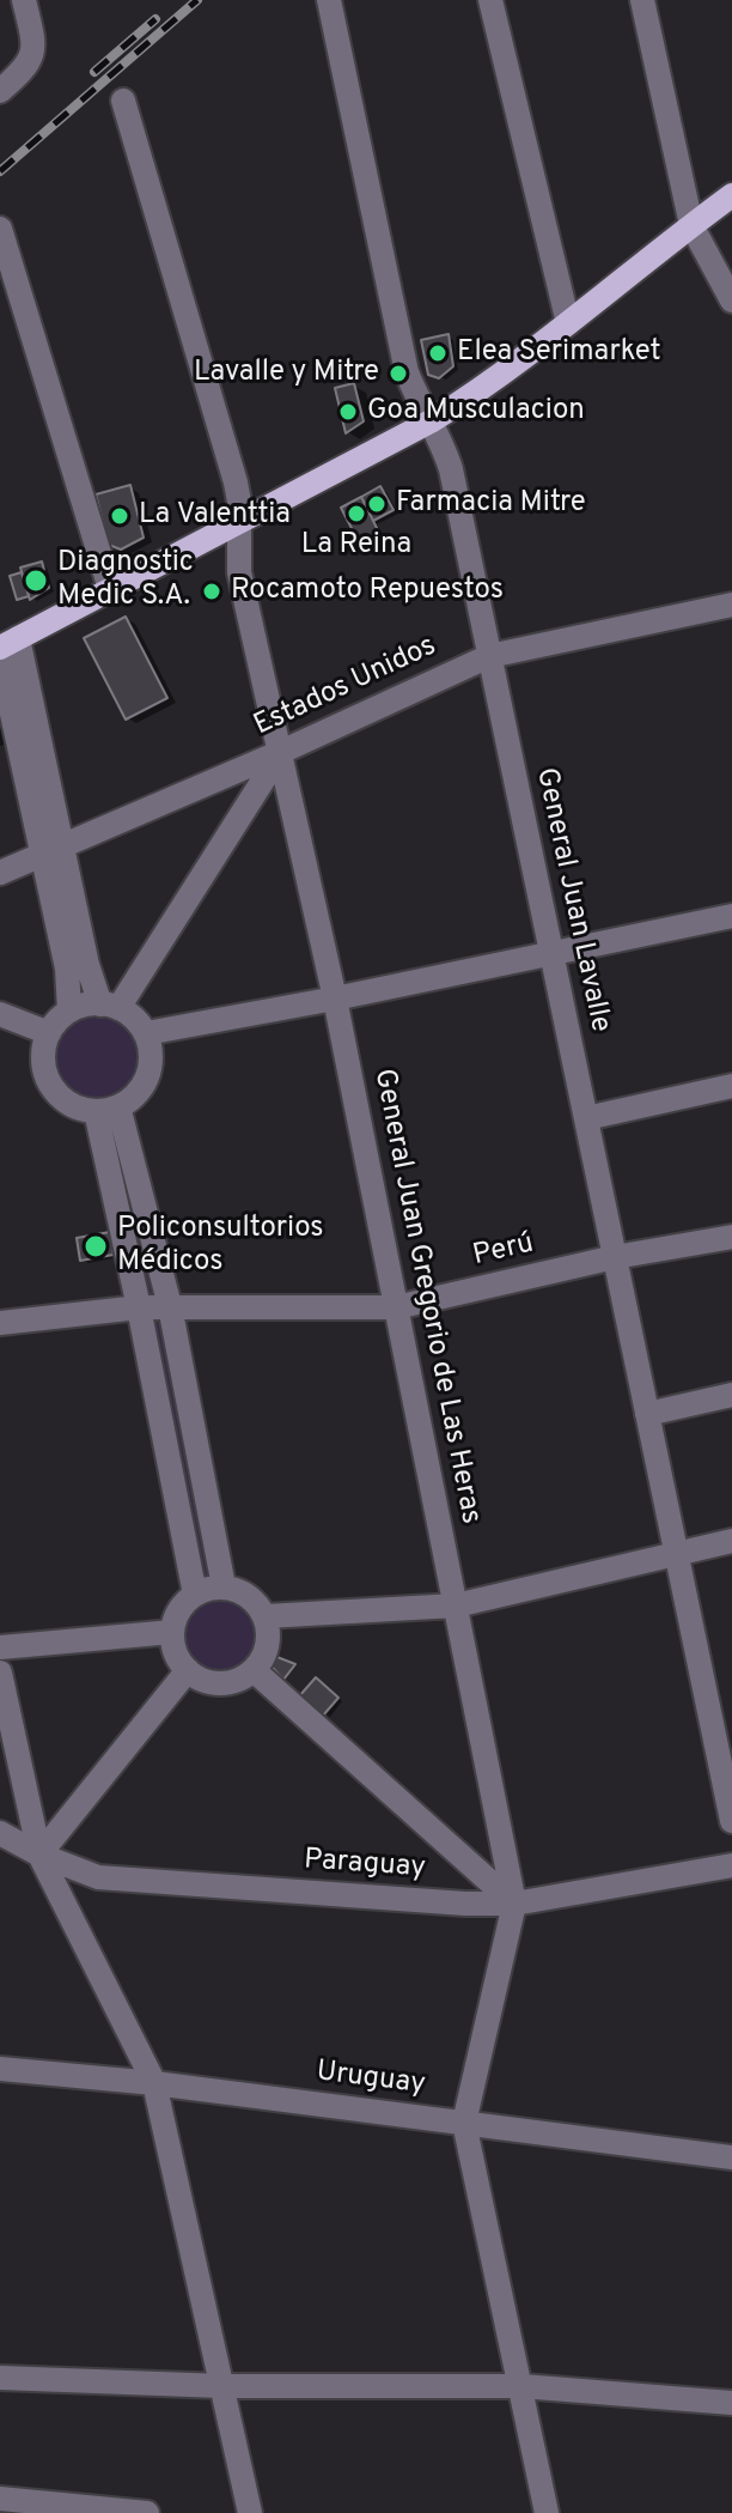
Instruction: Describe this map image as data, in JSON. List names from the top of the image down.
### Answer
{
  "streets": {
    "street": [
      "Estados Unidos",
      "General Juan Lavalle",
      "Perú",
      "General Juan Gregorio de Las Heras",
      "Paraguay",
      "Uruguay"
    ]
  },
  "crossings": [
    ["Estados Unidos", "General Juan Lavalle"],
    ["Estados Unidos", "General Juan Gregorio de Las Heras"],
    ["General Juan Lavalle", "Perú"],
    ["Perú", "General Juan Gregorio de Las Heras"],
    ["General Juan Gregorio de Las Heras", "Paraguay"],
    ["General Juan Gregorio de Las Heras", "Uruguay"]
  ],
  "places": [
    "Elea Serimarket",
    "Lavalle y Mitre",
    "Goa Musculacion",
    "Farmacia Mitre",
    "La Reina",
    "La Valenttia",
    "Diagnostic Medic S.A.",
    "Rocamoto Repuestos",
    "Policonsultorios Médicos"
  ]
}
